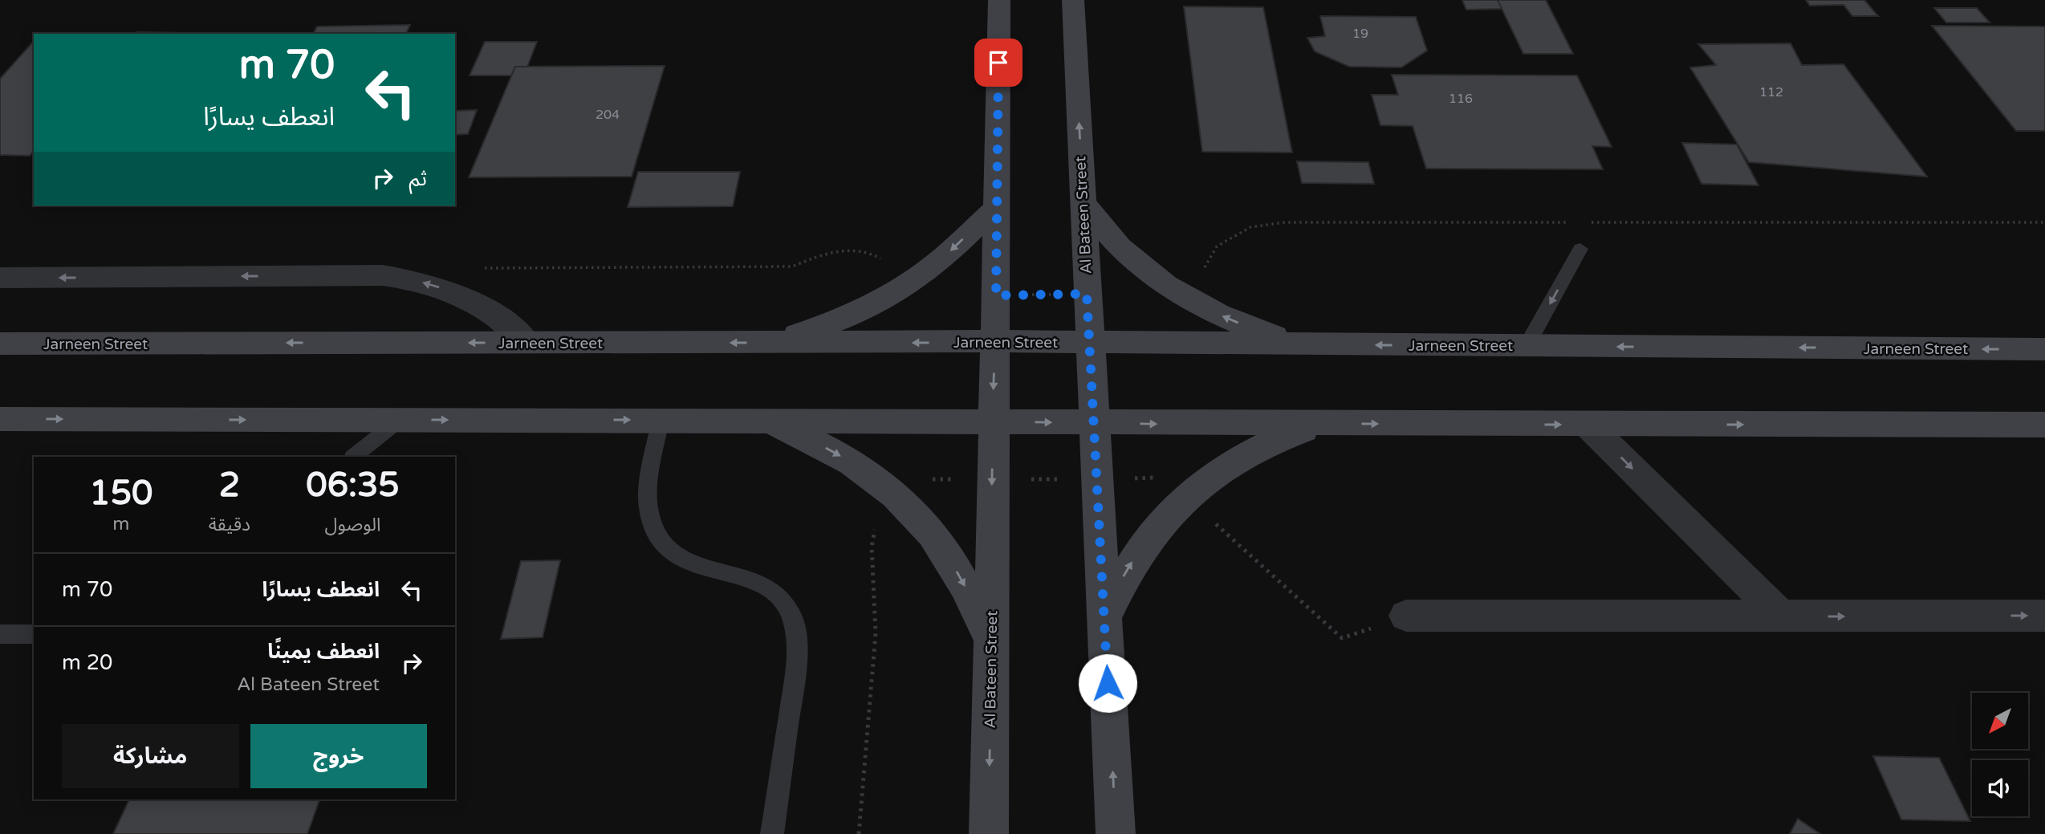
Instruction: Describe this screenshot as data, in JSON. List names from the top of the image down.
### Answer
{
  "streets": {
    "main road": ["Al Bateen Street", "Jarneen Street"]
  },
  "crossings": [
    ["Al Bateen Street", "Jarneen Street"]
  ],
  "house_numbers": [
    "19",
    "112",
    "116",
    "204"
  ],
  "north": "bottom left",
  "page": {
    "turn": ["70 m", "انعطف يسارًا"],
    "then": "ثم",
    "eta": [
      "06:35",
      "الوصول",
      "2",
      "دقيقة",
      "150",
      "m"
    ],
    "list": [
      {
        "name": "انعطف يسارًا",
        "value": "70 m"
      },
      {
        "name": "انعطف يمينًا",
        "note": "Al Bateen Street",
        "value": "20 m"
      }
    ],
    "buttons": ["خروج", "مشاركة"]
  }
}
